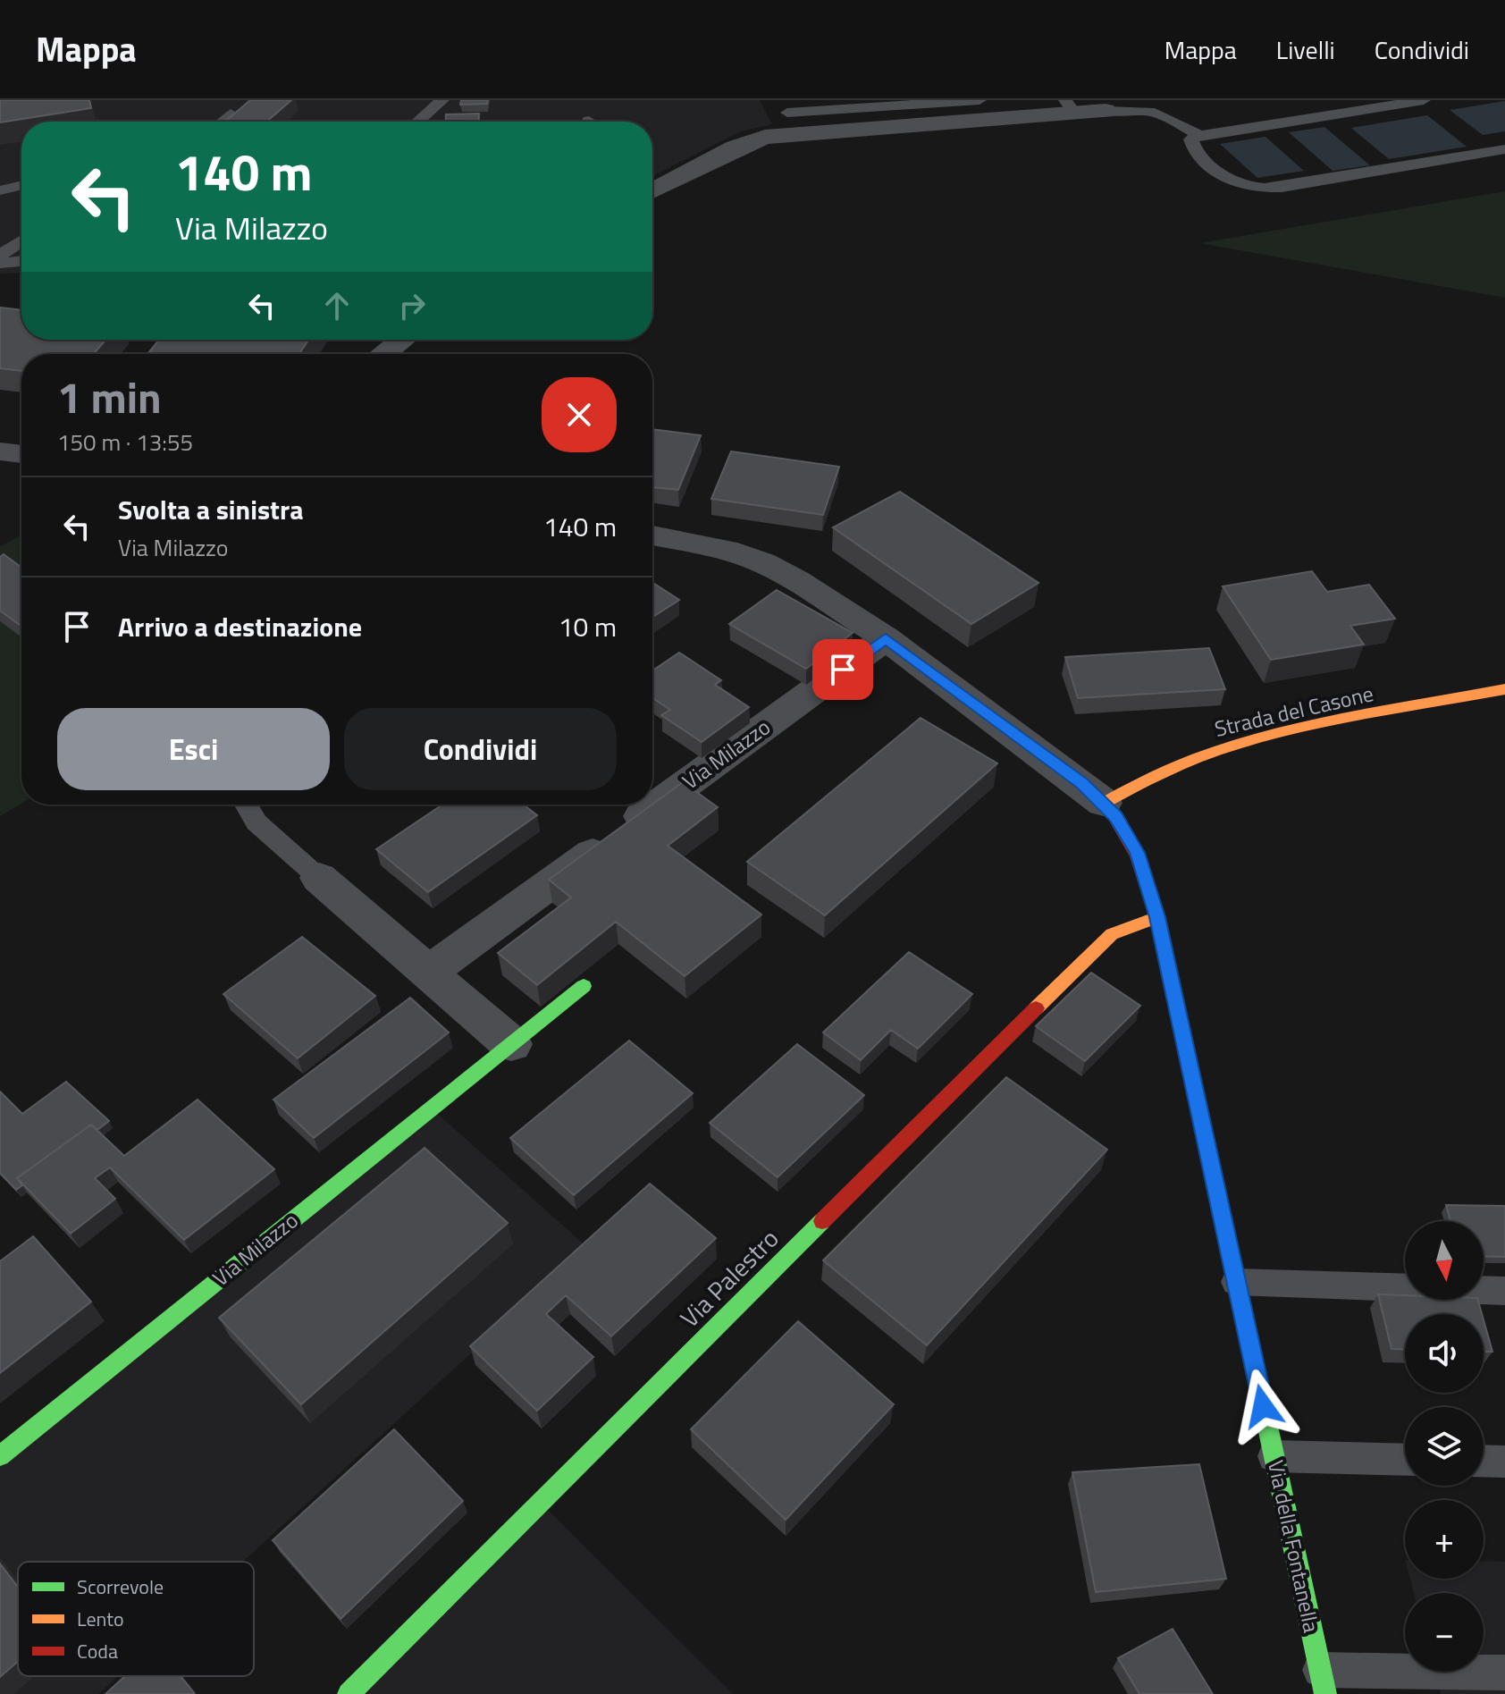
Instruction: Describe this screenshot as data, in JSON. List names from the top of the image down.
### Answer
{
  "streets": {
    "street": [
      "Strada del Casone",
      "Via Milazzo",
      "Via Palestro",
      "Via della Fontanella"
    ]
  },
  "crossings": [
    ["Strada del Casone", "Via della Fontanella"],
    ["Via Milazzo", "Via della Fontanella"],
    ["Via Palestro", "Via della Fontanella"]
  ],
  "legend": ["Scorrevole", "Lento", "Coda"],
  "north": "bottom",
  "page": {
    "header": "Mappa",
    "nav": ["Mappa", "Livelli", "Condividi"],
    "turn": ["140 m", "Via Milazzo"],
    "heading": ["1 min", "150 m · 13:55"],
    "list": [
      {
        "name": "Svolta a sinistra",
        "note": "Via Milazzo",
        "value": "140 m"
      },
      {
        "name": "Arrivo a destinazione",
        "value": "10 m"
      }
    ],
    "buttons": ["Esci", "Condividi"],
    "map_buttons": ["+", "−"]
  }
}
